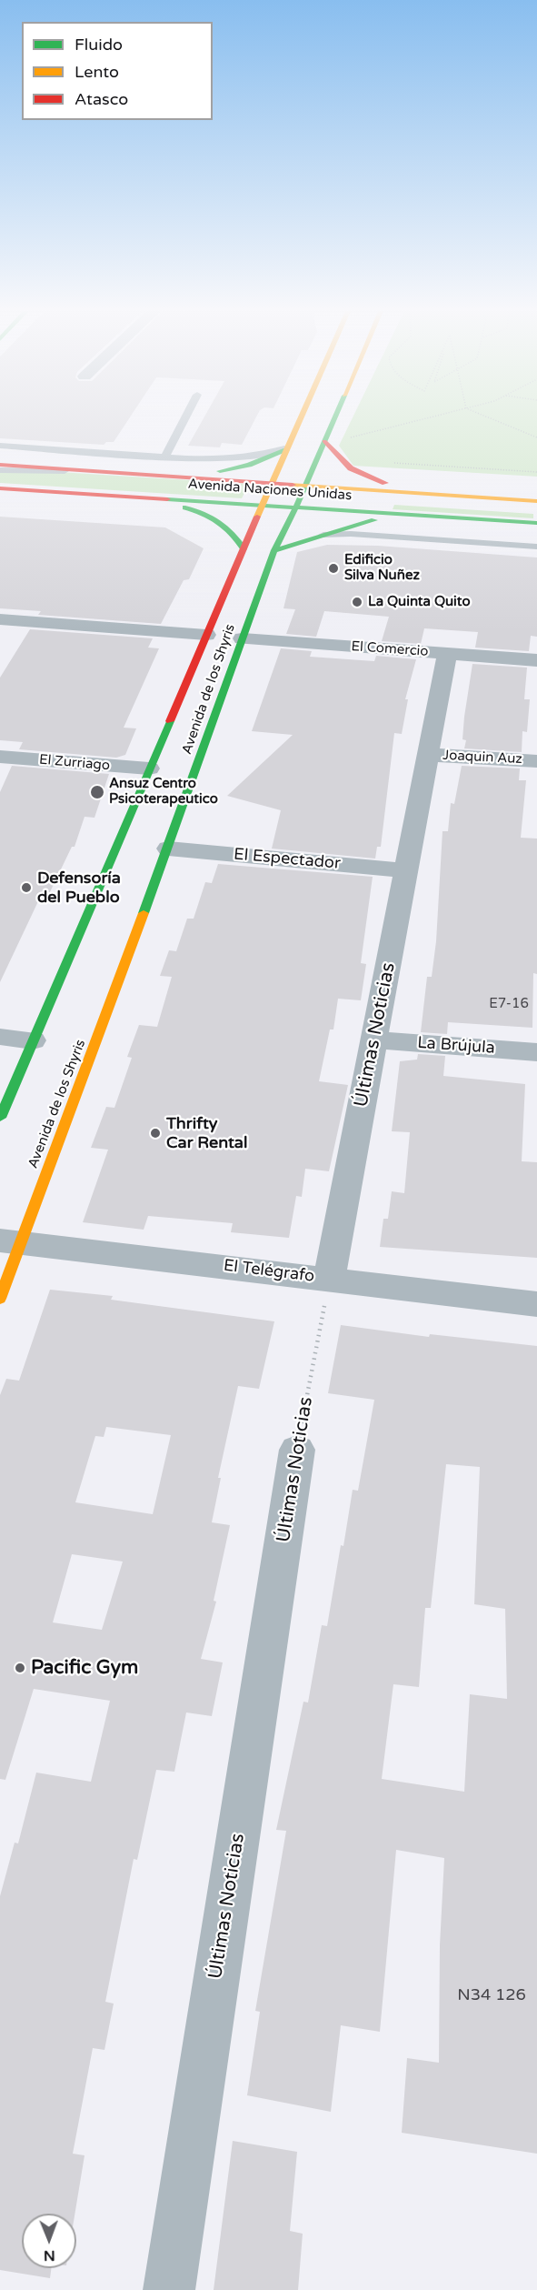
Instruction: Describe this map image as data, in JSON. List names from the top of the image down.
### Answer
{
  "streets": {
    "main road": ["Avenida Naciones Unidas", "Avenida de los Shyris"],
    "street": [
      "El Comercio",
      "Joaquin Auz",
      "El Zurriago",
      "El Espectador",
      "Últimas Noticias",
      "La Brújula",
      "El Telégrafo"
    ]
  },
  "crossings": [
    ["Avenida Naciones Unidas", "Avenida de los Shyris"],
    ["El Comercio", "Avenida de los Shyris"],
    ["El Comercio", "Últimas Noticias"],
    ["Avenida de los Shyris", "El Zurriago"],
    ["Avenida de los Shyris", "El Espectador"],
    ["Avenida de los Shyris", "El Telégrafo"],
    ["Joaquin Auz", "Últimas Noticias"],
    ["El Espectador", "Últimas Noticias"],
    ["Últimas Noticias", "La Brújula"],
    ["Últimas Noticias", "El Telégrafo"]
  ],
  "places": [
    "Edificio Silva Nuñez",
    "La Quinta Quito",
    "Ansuz Centro Psicoterapeutico",
    "Defensoría del Pueblo",
    "Thrifty Car Rental",
    "Pacific Gym"
  ],
  "house_numbers": ["E7-16", "N34 126"],
  "legend": ["Fluido", "Lento", "Atasco"],
  "north": "bottom"
}
